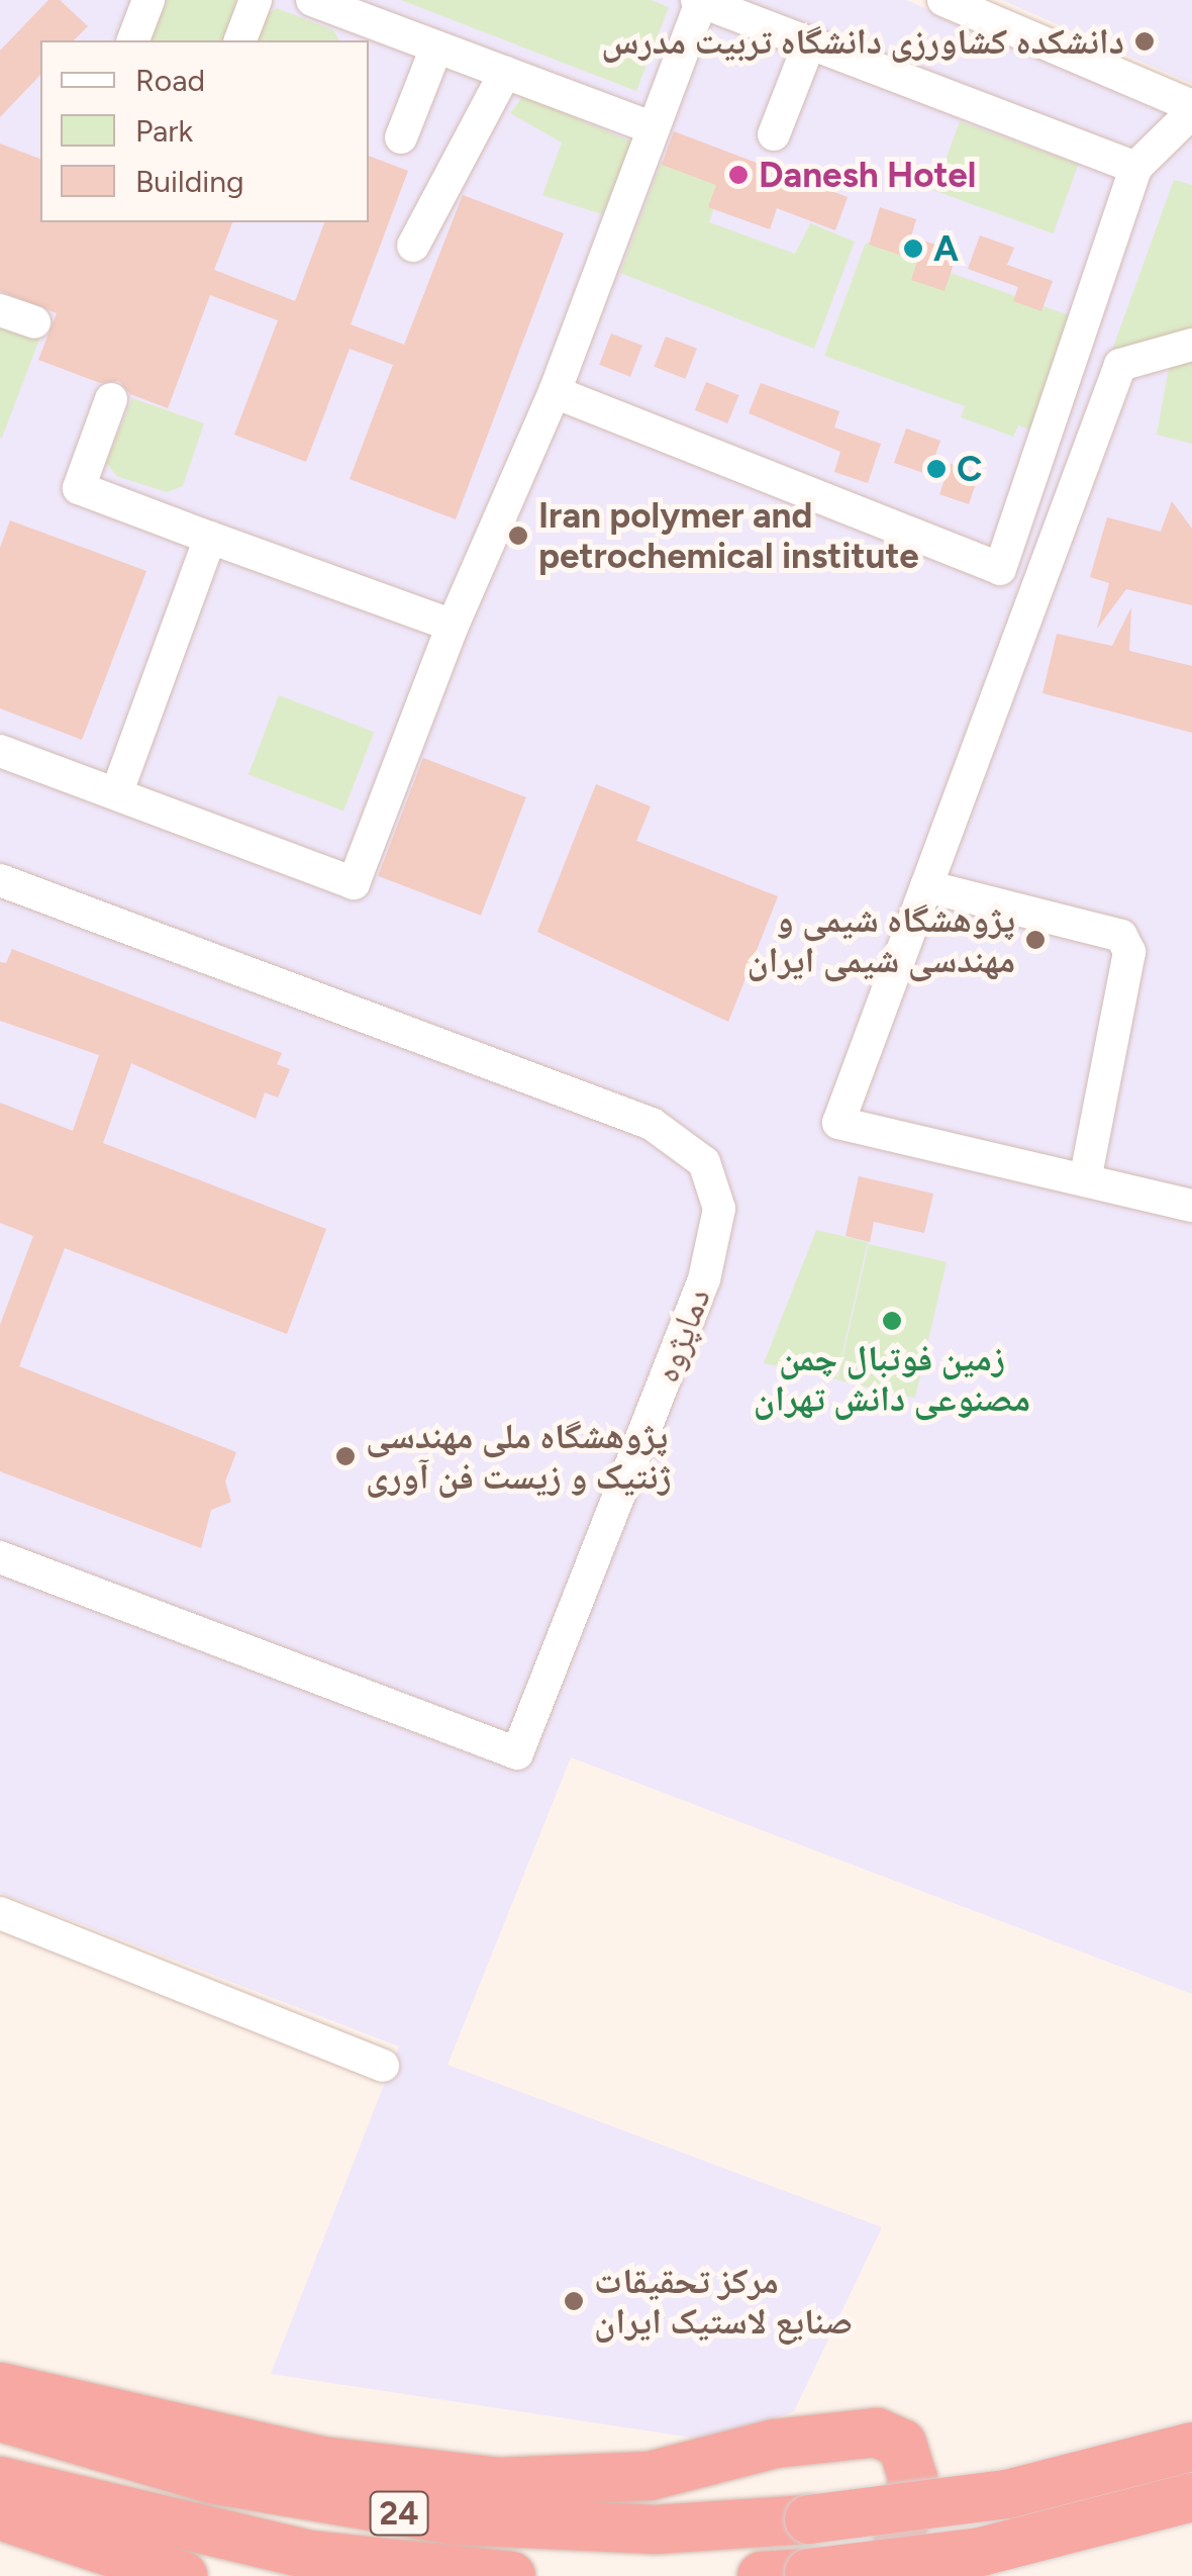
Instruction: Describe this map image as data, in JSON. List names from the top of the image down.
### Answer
{
  "streets": {
    "highway": ["24"],
    "street": ["دماپژوه"]
  },
  "places": [
    "دانشکده کشاورزی دانشگاه تربیت مدرس",
    "Danesh Hotel",
    "A",
    "C",
    "Iran polymer and petrochemical institute",
    "پژوهشگاه شیمی و مهندسی شیمی ایران",
    "زمین فوتبال چمن مصنوعی دانش تهران",
    "پژوهشگاه ملی مهندسی ژنتیک و زیست فن آوری",
    "مرکز تحقیقات صنایع لاستیک ایران"
  ],
  "legend": ["Road", "Park", "Building"]
}
